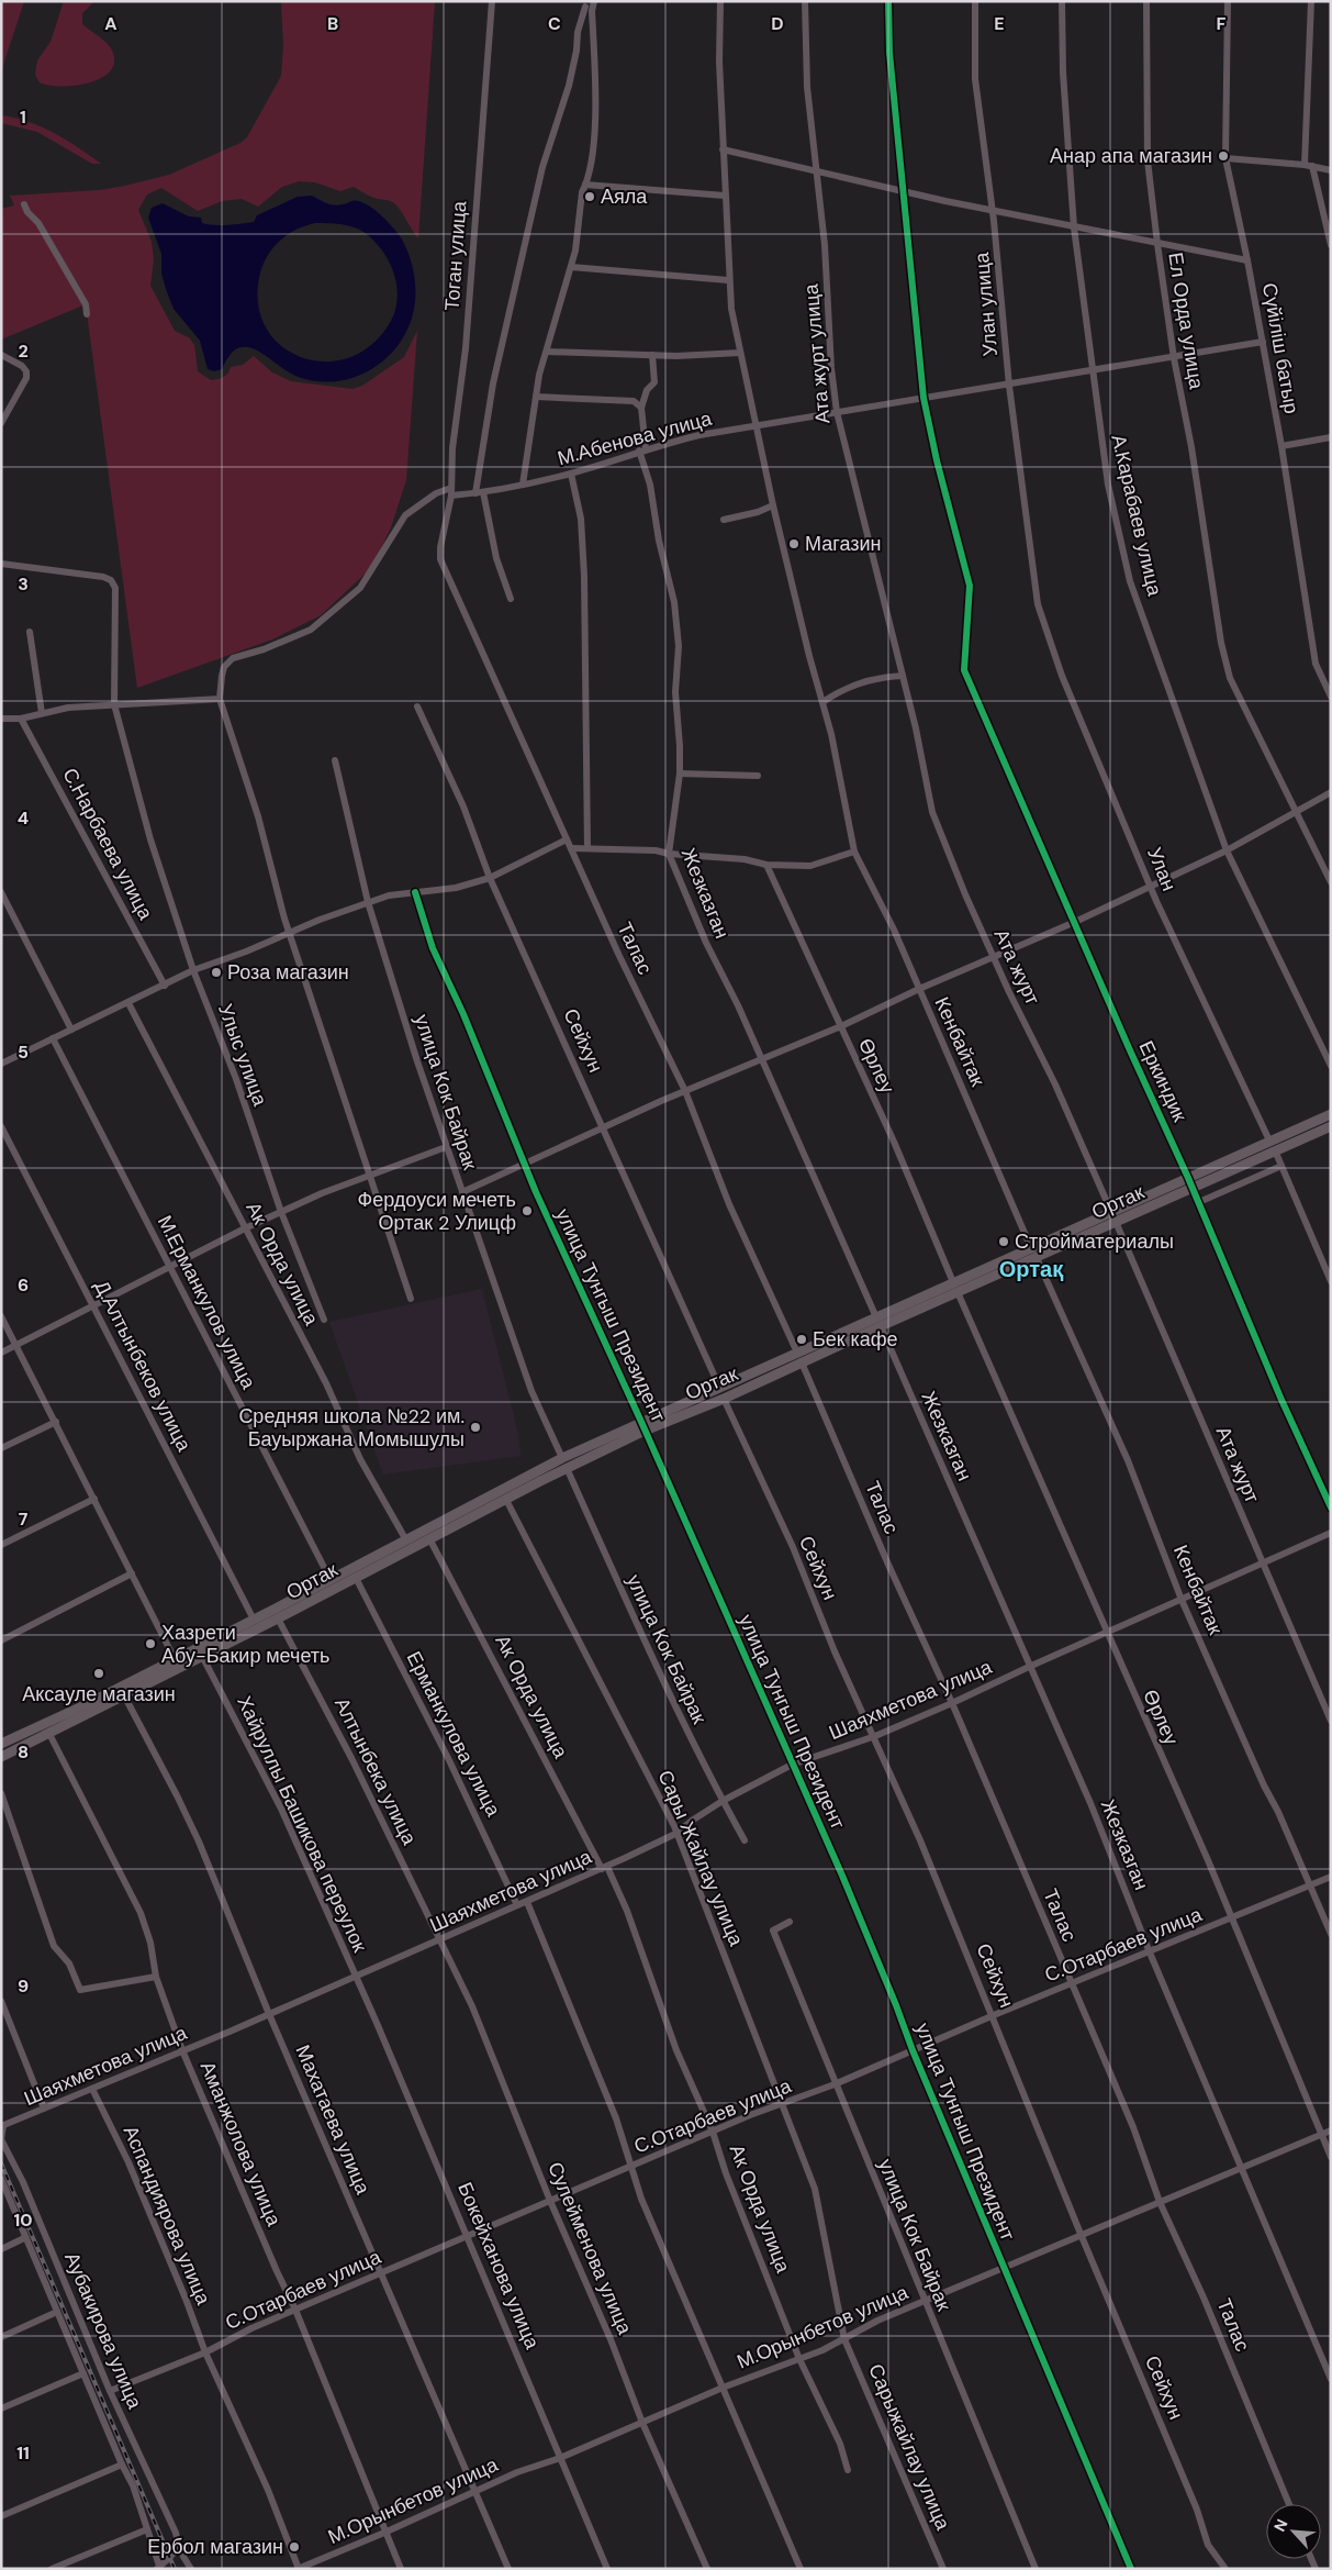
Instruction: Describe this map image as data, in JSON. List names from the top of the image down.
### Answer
{
  "streets": {
    "street": [
      "Тоган улица",
      "Улан улица",
      "Ел Орда улица",
      "Сүйіліш батыр",
      "Ата журт улица",
      "М.Абенова улица",
      "А.Карабаев улица",
      "С.Нарбаева улица",
      "Улан",
      "Жезказган",
      "Талас",
      "Ата журт",
      "Сейхун",
      "Кенбайтак",
      "Улыс улица",
      "Өрлеу",
      "Еркиндик",
      "улица Кок Байрак",
      "Ортак",
      "Ак Орда улица",
      "М.Ерманкулов улица",
      "улица Тунгыш Президент",
      "Д.Алтынбеков улица",
      "Шаяхметова улица",
      "Ерманкулова улица",
      "Алтынбека улица",
      "Хайруллы Башикова переулок",
      "Сары Жайлау улица",
      "С.Отарбаев улица",
      "Махатаева улица",
      "Аманжолова улица",
      "Аспандиярова улица",
      "Сулейменова улица",
      "Бокейханова улица",
      "М.Орынбетов улица",
      "Аубакирова улица",
      "Сарыжайлау улица"
    ]
  },
  "crossings": [
    ["Тоган улица", "М.Абенова улица"],
    ["Тоган улица", "Талас"],
    ["Улан улица", "М.Абенова улица"],
    ["Улан улица", "Улан"],
    ["Ел Орда улица", "М.Абенова улица"],
    ["Сүйіліш батыр", "М.Абенова улица"],
    ["Ата журт улица", "М.Абенова улица"],
    ["Ата журт улица", "Ата журт"],
    ["М.Абенова улица", "А.Карабаев улица"],
    ["М.Абенова улица", "Жезказган"],
    ["М.Абенова улица", "Кенбайтак"],
    ["М.Абенова улица", "Еркиндик"],
    ["Улан", "Ортак"],
    ["Жезказган", "Ортак"],
    ["Жезказган", "Шаяхметова улица"],
    ["Жезказган", "С.Отарбаев улица"],
    ["Жезказган", "М.Орынбетов улица"],
    ["Талас", "Ортак"],
    ["Талас", "Шаяхметова улица"],
    ["Талас", "С.Отарбаев улица"],
    ["Талас", "М.Орынбетов улица"],
    ["Ата журт", "Ортак"],
    ["Ата журт", "Шаяхметова улица"],
    ["Сейхун", "Ортак"],
    ["Сейхун", "Шаяхметова улица"],
    ["Сейхун", "С.Отарбаев улица"],
    ["Сейхун", "М.Орынбетов улица"],
    ["Кенбайтак", "Ортак"],
    ["Кенбайтак", "Шаяхметова улица"],
    ["Кенбайтак", "С.Отарбаев улица"],
    ["Өрлеу", "Ортак"],
    ["Өрлеу", "Шаяхметова улица"],
    ["Өрлеу", "С.Отарбаев улица"],
    ["Өрлеу", "М.Орынбетов улица"],
    ["Еркиндик", "Ортак"],
    ["улица Кок Байрак", "Ортак"],
    ["улица Кок Байрак", "Шаяхметова улица"],
    ["улица Кок Байрак", "С.Отарбаев улица"],
    ["улица Кок Байрак", "М.Орынбетов улица"],
    ["Ортак", "Ак Орда улица"],
    ["Ортак", "М.Ерманкулов улица"],
    ["Ортак", "улица Тунгыш Президент"],
    ["Ортак", "Д.Алтынбеков улица"],
    ["Ортак", "Ерманкулова улица"],
    ["Ортак", "Алтынбека улица"],
    ["Ортак", "Хайруллы Башикова переулок"],
    ["Ортак", "Сары Жайлау улица"],
    ["Ортак", "Махатаева улица"],
    ["Ортак", "Аманжолова улица"],
    ["Ак Орда улица", "Шаяхметова улица"],
    ["Ак Орда улица", "С.Отарбаев улица"],
    ["Ак Орда улица", "М.Орынбетов улица"],
    ["улица Тунгыш Президент", "Шаяхметова улица"],
    ["улица Тунгыш Президент", "С.Отарбаев улица"],
    ["улица Тунгыш Президент", "М.Орынбетов улица"],
    ["Шаяхметова улица", "Ерманкулова улица"],
    ["Шаяхметова улица", "Алтынбека улица"],
    ["Шаяхметова улица", "Хайруллы Башикова переулок"],
    ["Шаяхметова улица", "Сары Жайлау улица"],
    ["Шаяхметова улица", "Махатаева улица"],
    ["Шаяхметова улица", "Аманжолова улица"],
    ["Шаяхметова улица", "Аспандиярова улица"],
    ["Шаяхметова улица", "Сулейменова улица"],
    ["Шаяхметова улица", "Бокейханова улица"],
    ["Шаяхметова улица", "Аубакирова улица"],
    ["Алтынбека улица", "Сулейменова улица"],
    ["Хайруллы Башикова переулок", "Бокейханова улица"],
    ["Сары Жайлау улица", "С.Отарбаев улица"],
    ["Сары Жайлау улица", "Сарыжайлау улица"],
    ["С.Отарбаев улица", "Махатаева улица"],
    ["С.Отарбаев улица", "Аманжолова улица"],
    ["С.Отарбаев улица", "Аспандиярова улица"],
    ["С.Отарбаев улица", "Сулейменова улица"],
    ["С.Отарбаев улица", "Бокейханова улица"],
    ["С.Отарбаев улица", "Аубакирова улица"],
    ["Махатаева улица", "М.Орынбетов улица"],
    ["Аманжолова улица", "М.Орынбетов улица"],
    ["Аспандиярова улица", "М.Орынбетов улица"],
    ["Сулейменова улица", "М.Орынбетов улица"],
    ["Бокейханова улица", "М.Орынбетов улица"],
    ["М.Орынбетов улица", "Сарыжайлау улица"]
  ],
  "districts": ["Ортақ"],
  "places": [
    "Анар апа магазин",
    "Аяла",
    "Магазин",
    "Роза магазин",
    "Фердоуси мечеть Ортак 2 Улицф",
    "Стройматериалы",
    "Бек кафе",
    "Средняя школа №22 им. Бауыржана Момышулы",
    "Хазрети Абу-Бакир мечеть",
    "Аксауле магазин",
    "Ербол магазин"
  ],
  "north": "top left",
  "grid": {
    "columns": [
      "A",
      "B",
      "C",
      "D",
      "E",
      "F"
    ],
    "rows": [
      "1",
      "2",
      "3",
      "4",
      "5",
      "6",
      "7",
      "8",
      "9",
      "10",
      "11"
    ]
  }
}
